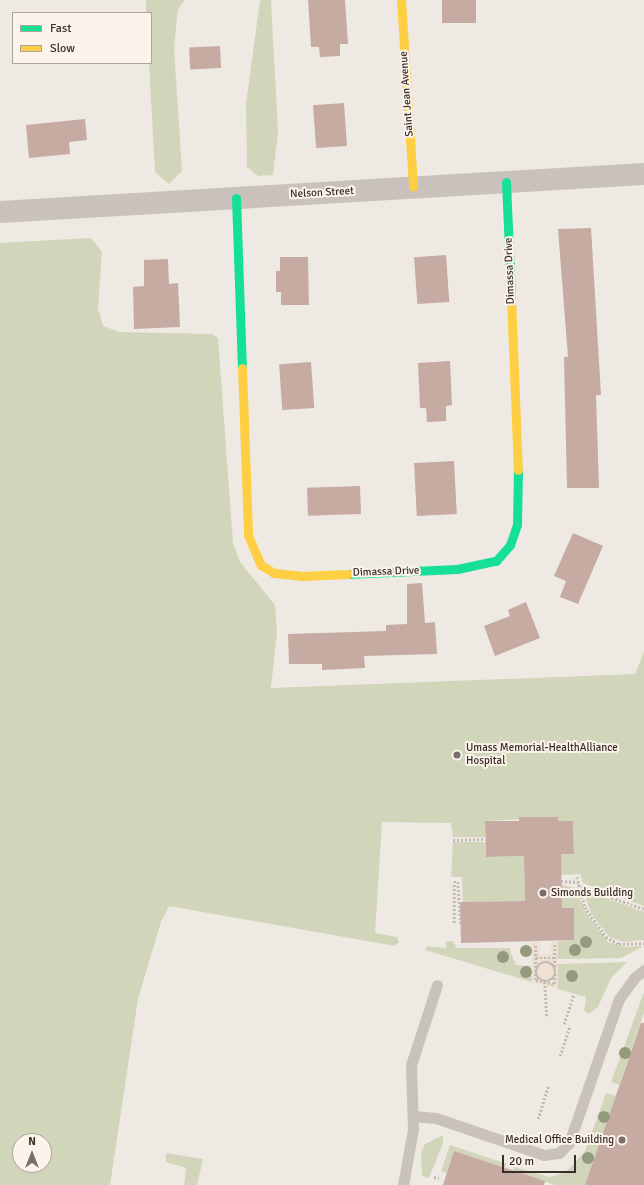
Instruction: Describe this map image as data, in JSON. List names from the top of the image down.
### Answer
{
  "streets": {
    "street": ["Saint Jean Avenue", "Nelson Street", "Dimassa Drive"]
  },
  "crossings": [
    ["Saint Jean Avenue", "Nelson Street"],
    ["Nelson Street", "Dimassa Drive"]
  ],
  "places": ["Umass Memorial-HealthAlliance Hospital", "Simonds Building", "Medical Office Building"],
  "legend": ["Fast", "Slow"],
  "scale_bar": "20 m",
  "north": "top"
}
